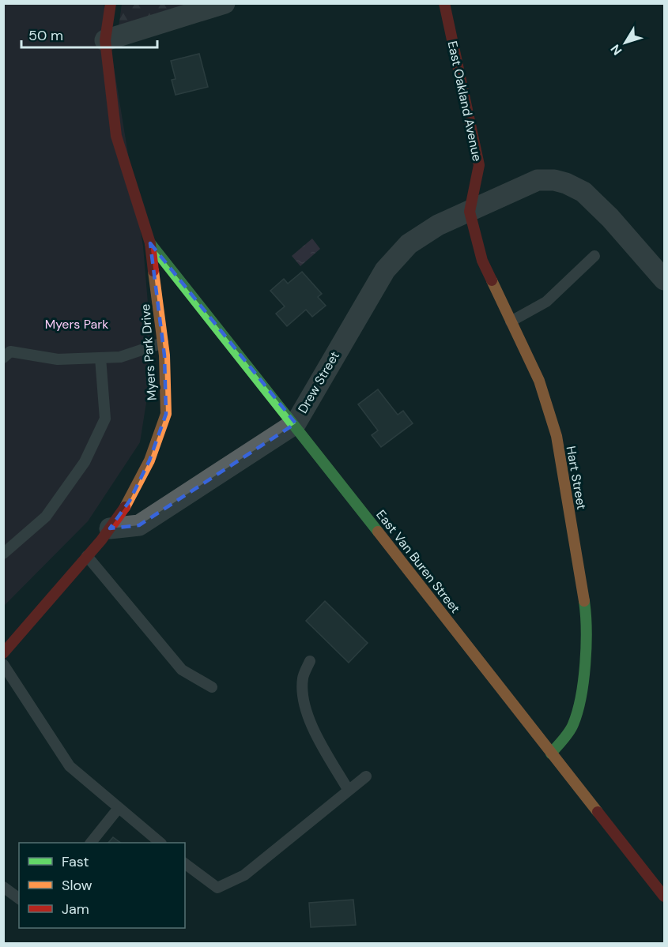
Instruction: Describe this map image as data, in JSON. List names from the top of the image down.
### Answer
{
  "streets": {
    "street": [
      "East Oakland Avenue",
      "Myers Park Drive",
      "Drew Street",
      "Hart Street",
      "East Van Buren Street"
    ]
  },
  "crossings": [
    ["East Oakland Avenue", "Drew Street"],
    ["East Oakland Avenue", "Hart Street"],
    ["Myers Park Drive", "Drew Street"],
    ["Myers Park Drive", "East Van Buren Street"],
    ["Drew Street", "Hart Street"],
    ["Drew Street", "East Van Buren Street"],
    ["Hart Street", "East Van Buren Street"]
  ],
  "parks": ["Myers Park"],
  "legend": ["Fast", "Slow", "Jam"],
  "scale_bar": "50 m",
  "north": "bottom left"
}
